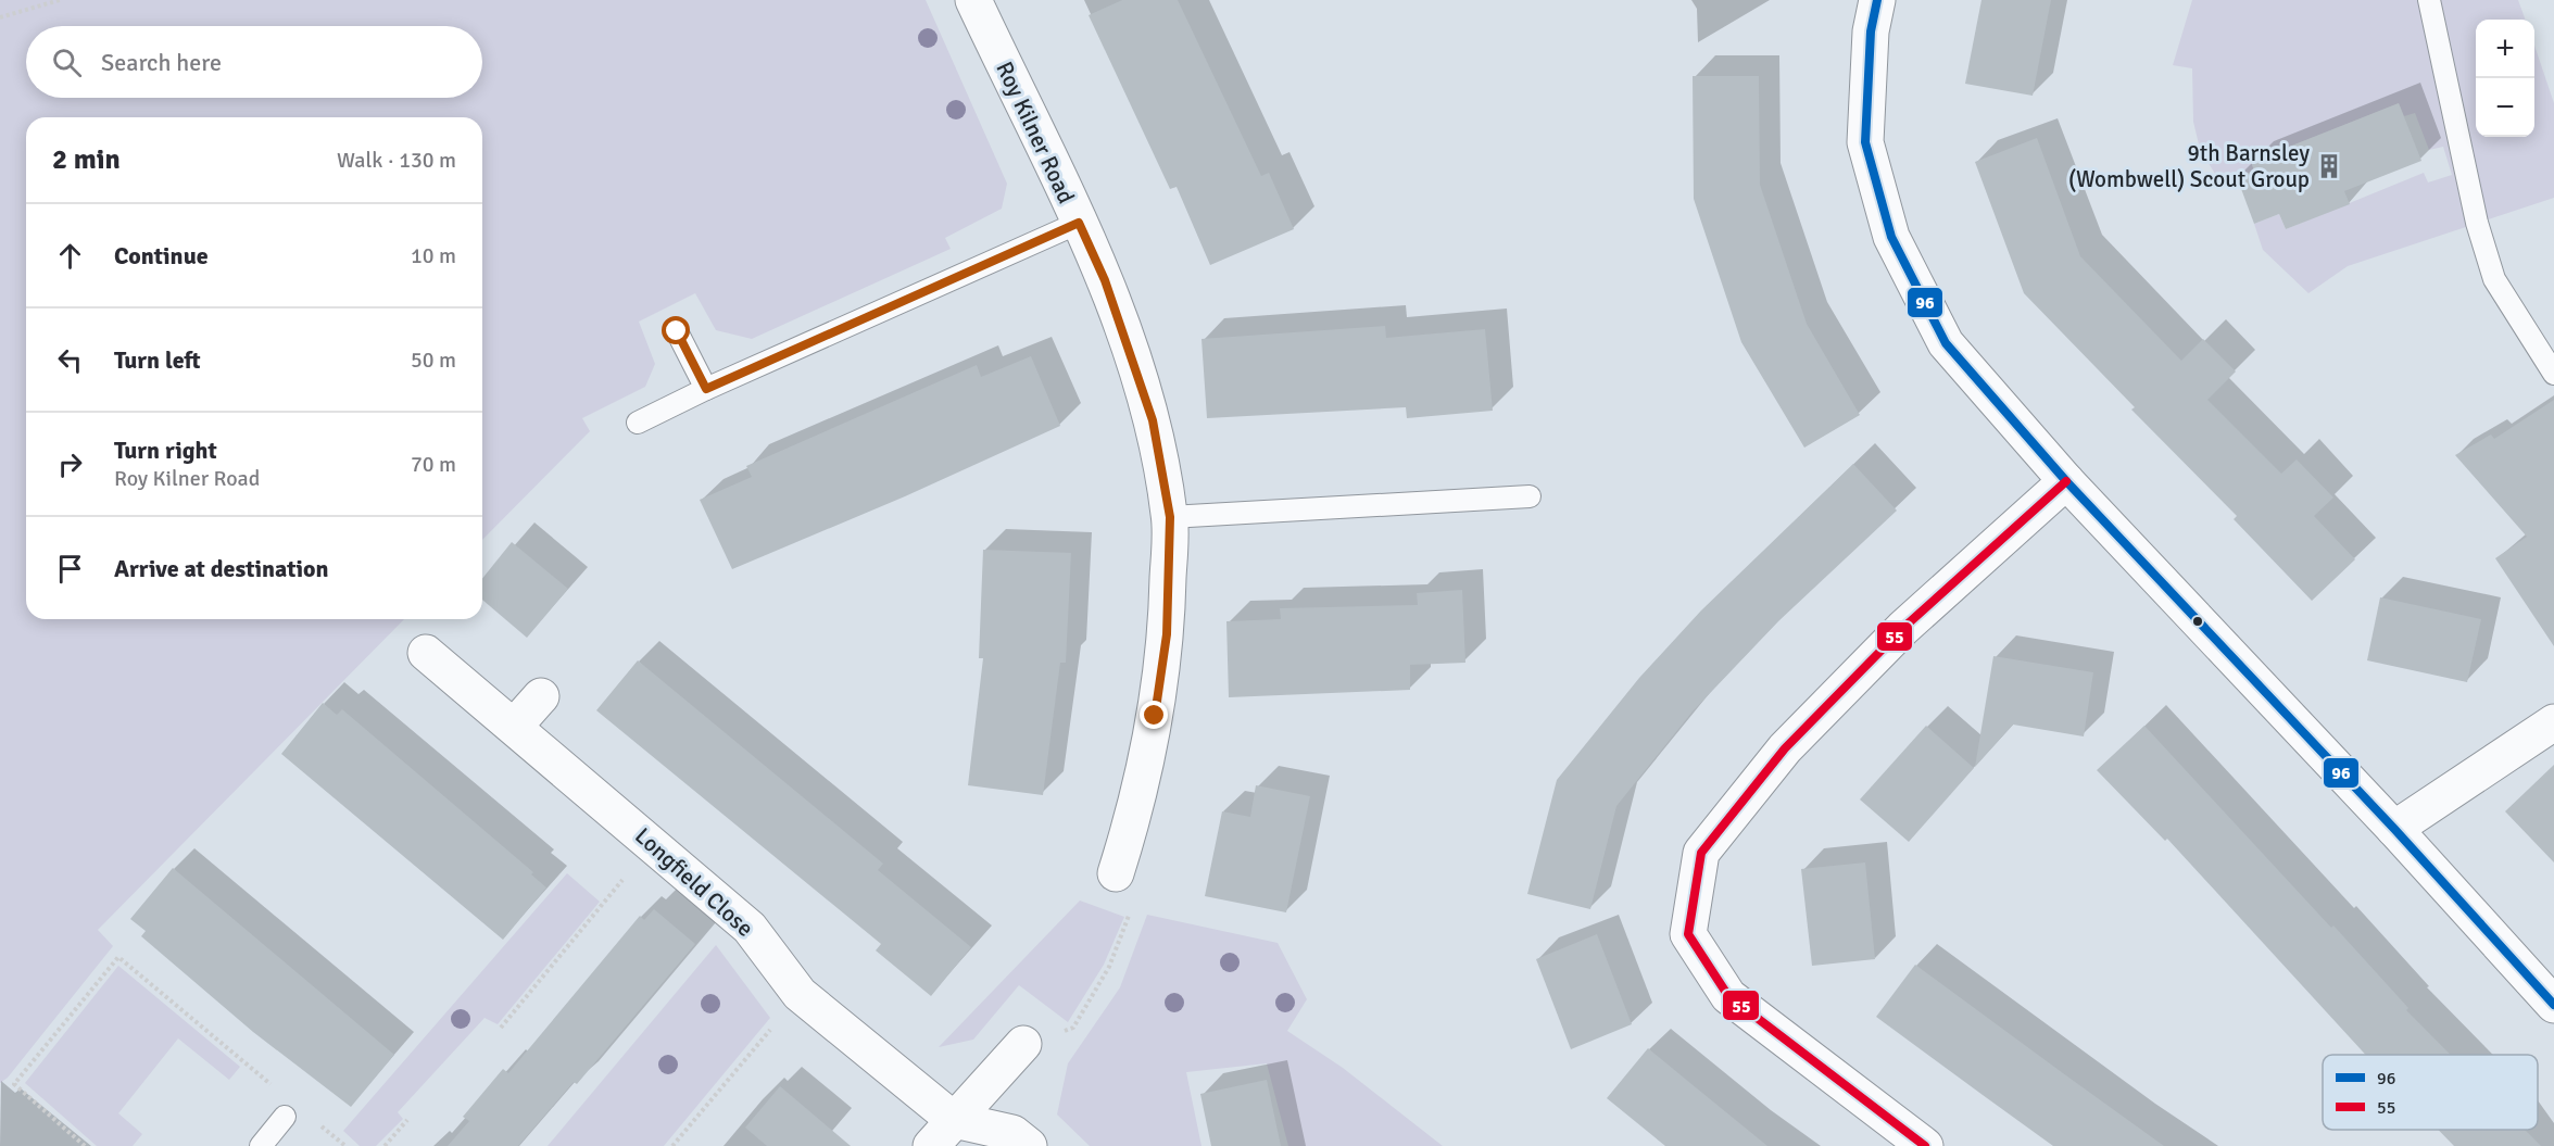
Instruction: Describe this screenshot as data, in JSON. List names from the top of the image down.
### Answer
{
  "streets": {
    "street": ["Roy Kilner Road", "Longfield Close"]
  },
  "places": {
    "building": ["9th Barnsley (Wombwell) Scout Group"]
  },
  "lines": ["transit line 96", "transit line 55"],
  "legend": ["96", "55"],
  "page": {
    "map_buttons": ["+", "−"],
    "search": "Search here",
    "heading": ["2 min", "Walk · 130 m"],
    "list": [
      ["Continue", "10 m"],
      ["Turn left", "50 m"],
      ["Turn right", "Roy Kilner Road", "70 m"],
      "Arrive at destination"
    ]
  }
}
